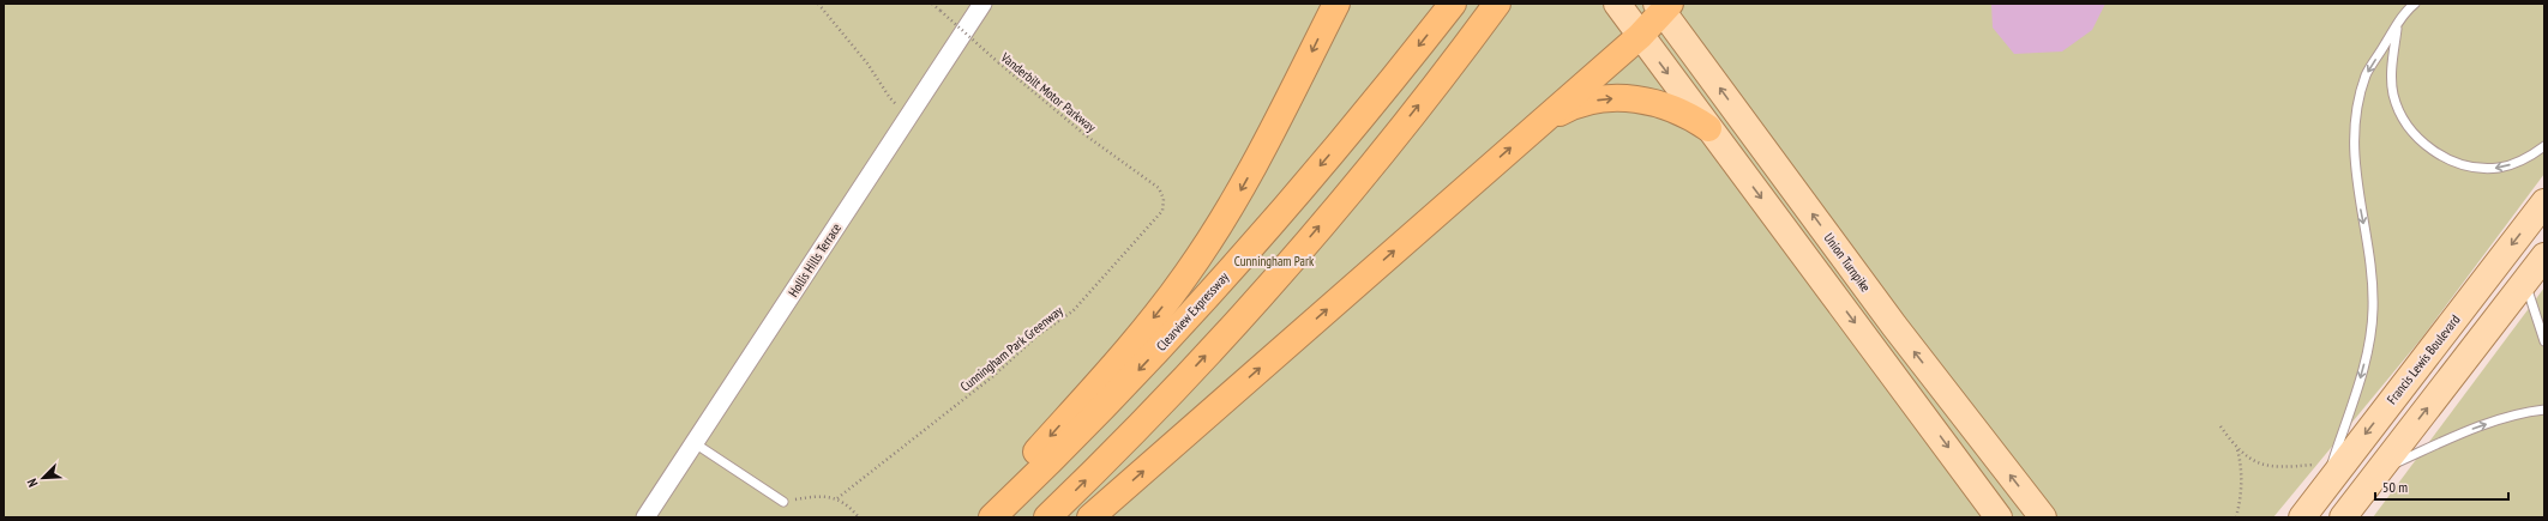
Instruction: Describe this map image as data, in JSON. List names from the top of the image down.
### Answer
{
  "streets": {
    "highway": ["Clearview Expressway"],
    "main road": ["Union Turnpike", "Francis Lewis Boulevard"],
    "street": ["Hollis Hills Terrace"],
    "path": ["Vanderbilt Motor Parkway", "Cunningham Park Greenway"]
  },
  "crossings": [
    ["Vanderbilt Motor Parkway", "Cunningham Park Greenway"]
  ],
  "parks": ["Cunningham Park"],
  "scale_bar": "50 m",
  "north": "bottom left"
}
